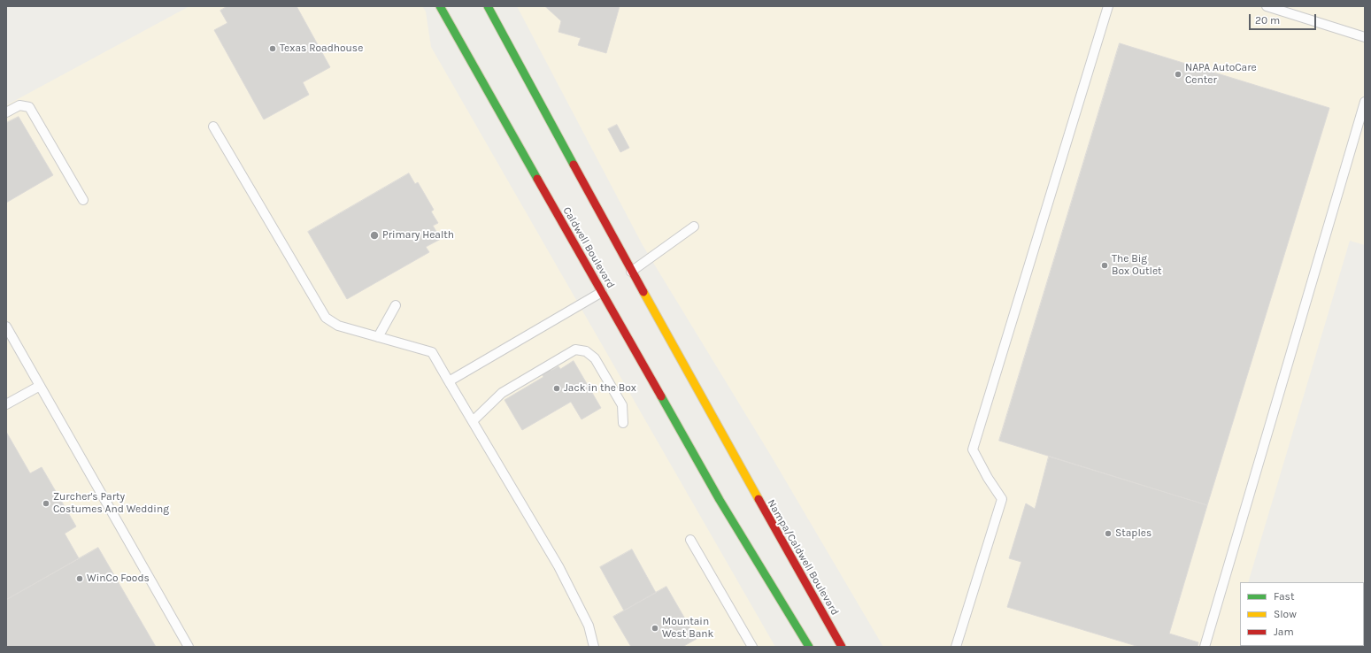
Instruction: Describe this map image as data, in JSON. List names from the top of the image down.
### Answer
{
  "streets": {
    "main road": ["Caldwell Boulevard", "Nampa/Caldwell Boulevard"]
  },
  "places": [
    "Texas Roadhouse",
    "NAPA AutoCare Center",
    "Primary Health",
    "The Big Box Outlet",
    "Jack in the Box",
    "Zurcher's Party Costumes And Wedding",
    "Staples",
    "WinCo Foods",
    "Mountain West Bank"
  ],
  "legend": ["Fast", "Slow", "Jam"],
  "scale_bar": "20 m"
}
